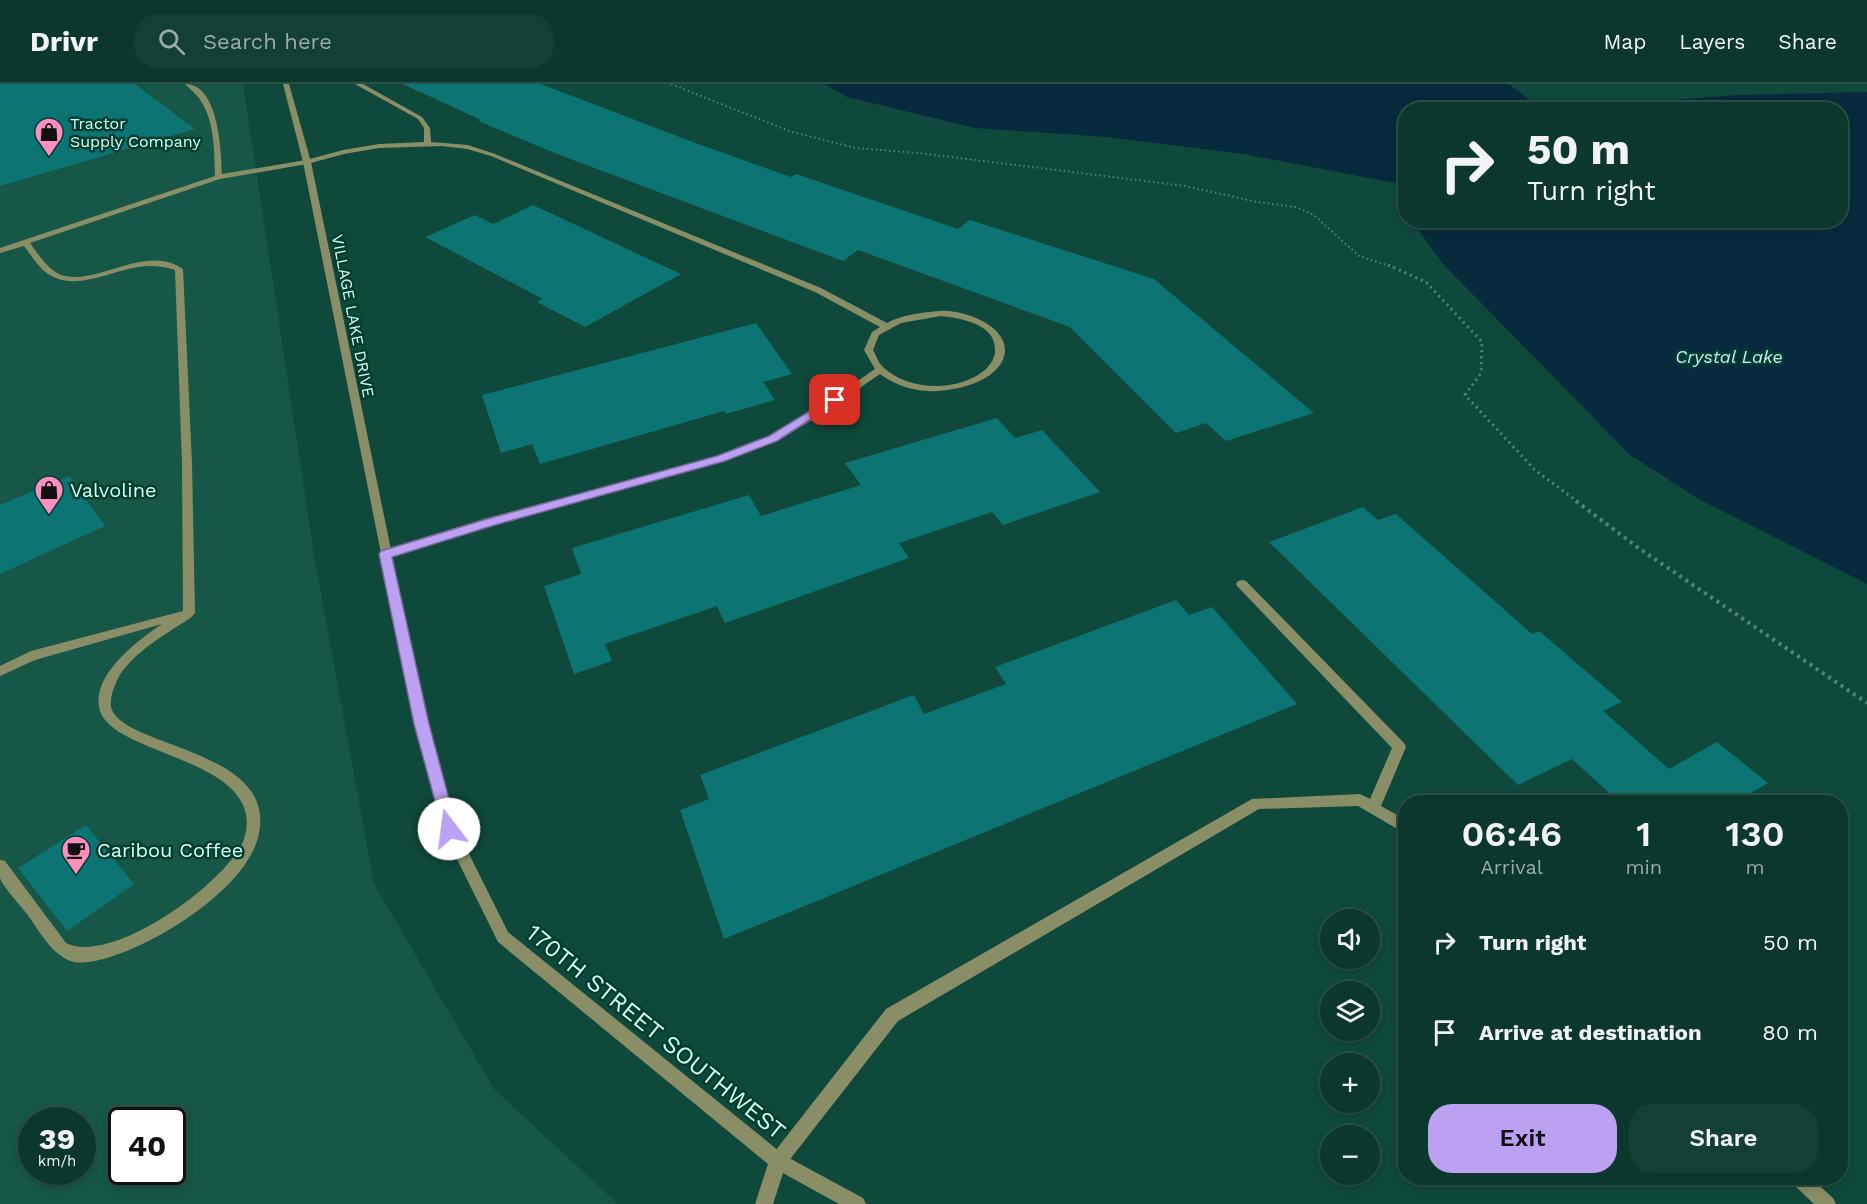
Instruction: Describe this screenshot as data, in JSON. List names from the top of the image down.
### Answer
{
  "streets": {
    "street": ["VILLAGE LAKE DRIVE", "170TH STREET SOUTHWEST"]
  },
  "crossings": [
    ["VILLAGE LAKE DRIVE", "170TH STREET SOUTHWEST"]
  ],
  "water": ["Crystal Lake"],
  "places": {
    "shop": ["Tractor Supply Company", "Valvoline"],
    "cafe": ["Caribou Coffee"]
  },
  "page": {
    "header": "Drivr",
    "search": "Search here",
    "nav": ["Map", "Layers", "Share"],
    "turn": ["50 m", "Turn right"],
    "eta": [
      "06:46",
      "Arrival",
      "1",
      "min",
      "130",
      "m"
    ],
    "list": [
      {
        "name": "Turn right",
        "value": "50 m"
      },
      {
        "name": "Arrive at destination",
        "value": "80 m"
      }
    ],
    "map_buttons": ["+", "−"],
    "buttons": ["Exit", "Share"],
    "speed": "39 km/h",
    "limit": "40"
  }
}
